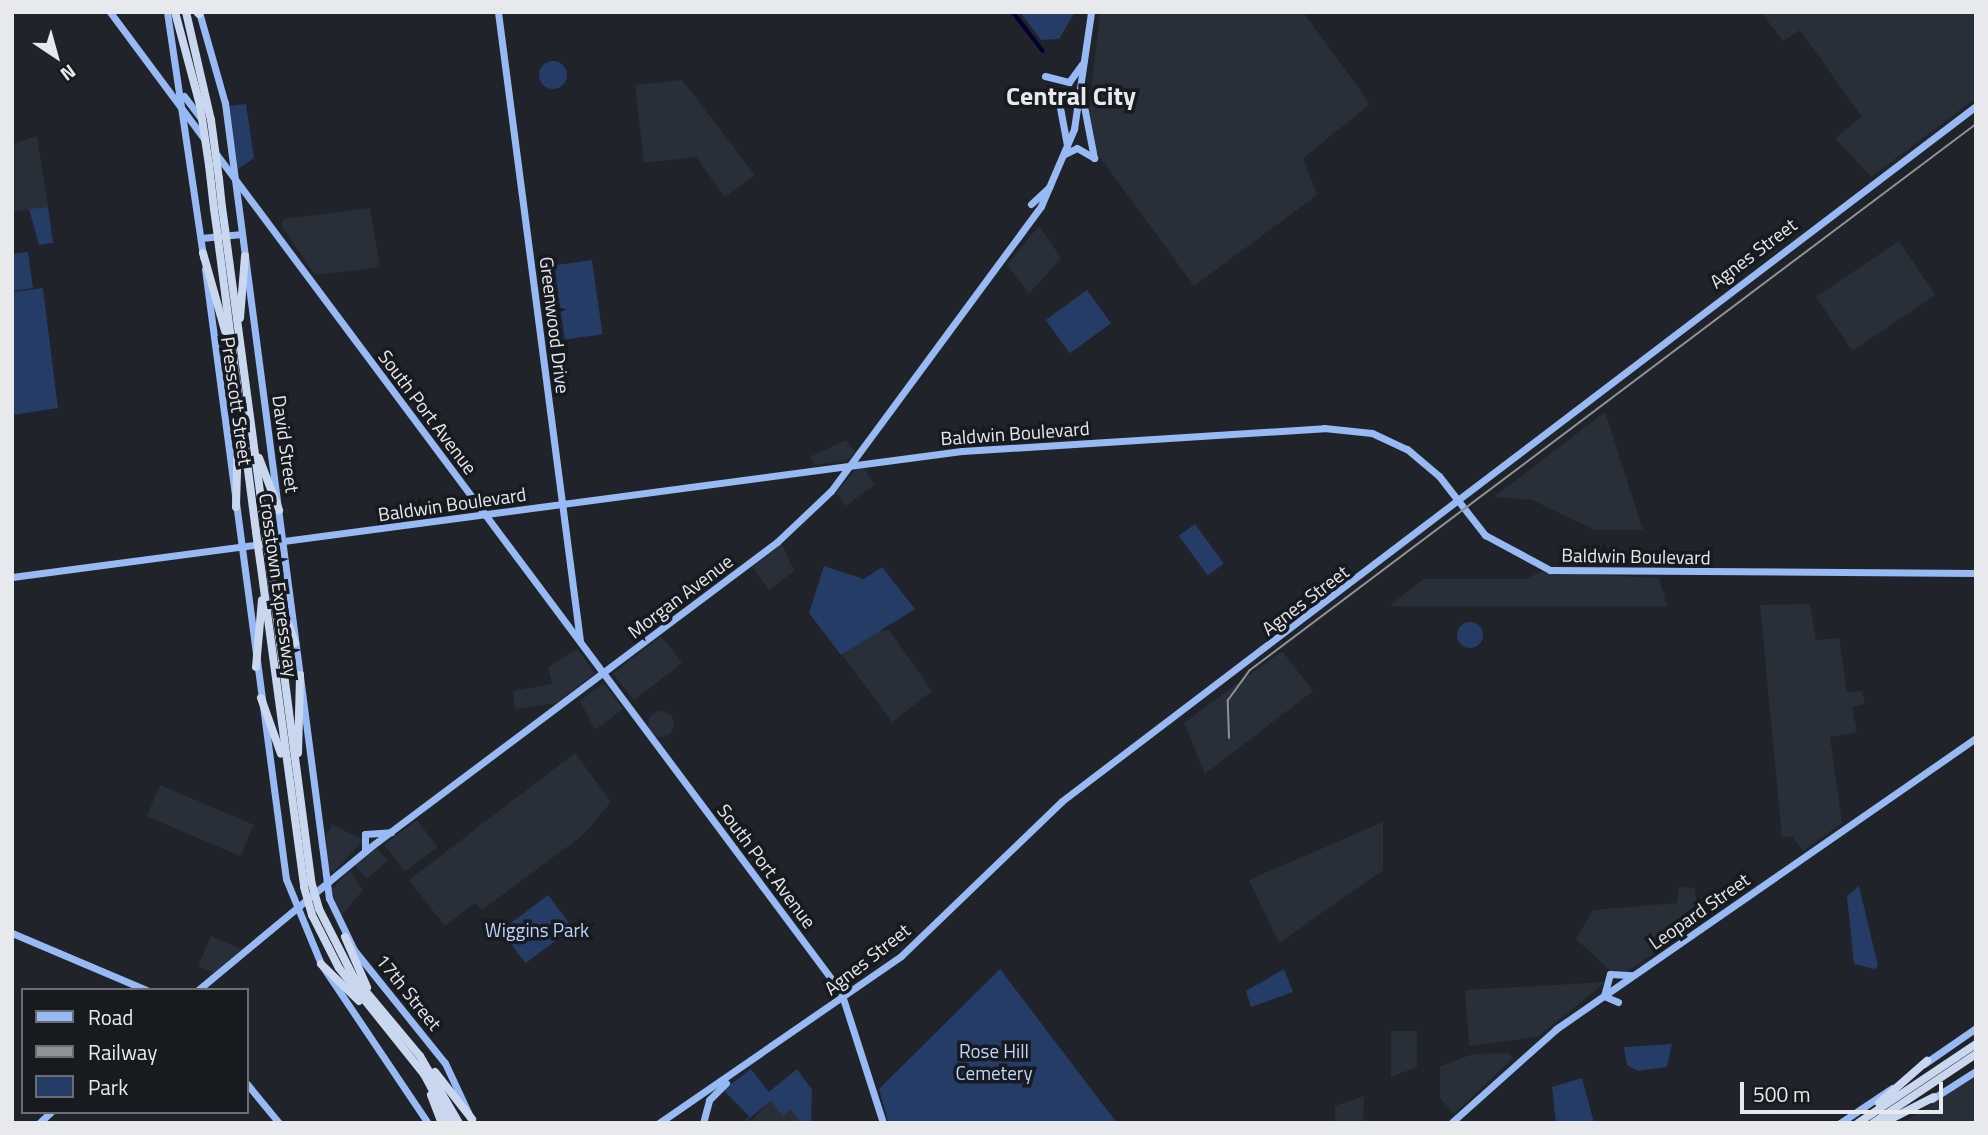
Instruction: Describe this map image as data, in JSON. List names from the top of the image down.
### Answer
{
  "streets": {
    "highway": ["Crosstown Expressway"],
    "main road": [
      "Agnes Street",
      "Greenwood Drive",
      "Presscott Street",
      "South Port Avenue",
      "Baldwin Boulevard",
      "David Street",
      "Morgan Avenue",
      "Leopard Street",
      "17th Street"
    ]
  },
  "crossings": [
    ["Agnes Street", "South Port Avenue"],
    ["Agnes Street", "Baldwin Boulevard"],
    ["Greenwood Drive", "South Port Avenue"],
    ["Greenwood Drive", "Baldwin Boulevard"],
    ["Presscott Street", "South Port Avenue"],
    ["Presscott Street", "Baldwin Boulevard"],
    ["Presscott Street", "Morgan Avenue"],
    ["South Port Avenue", "Baldwin Boulevard"],
    ["South Port Avenue", "David Street"],
    ["South Port Avenue", "Morgan Avenue"],
    ["Baldwin Boulevard", "David Street"],
    ["Baldwin Boulevard", "Morgan Avenue"],
    ["David Street", "Morgan Avenue"],
    ["David Street", "17th Street"],
    ["Morgan Avenue", "17th Street"]
  ],
  "districts": ["Central City"],
  "parks": ["Wiggins Park", "Rose Hill Cemetery"],
  "legend": ["Road", "Railway", "Park"],
  "scale_bar": "500 m",
  "north": "bottom right"
}
